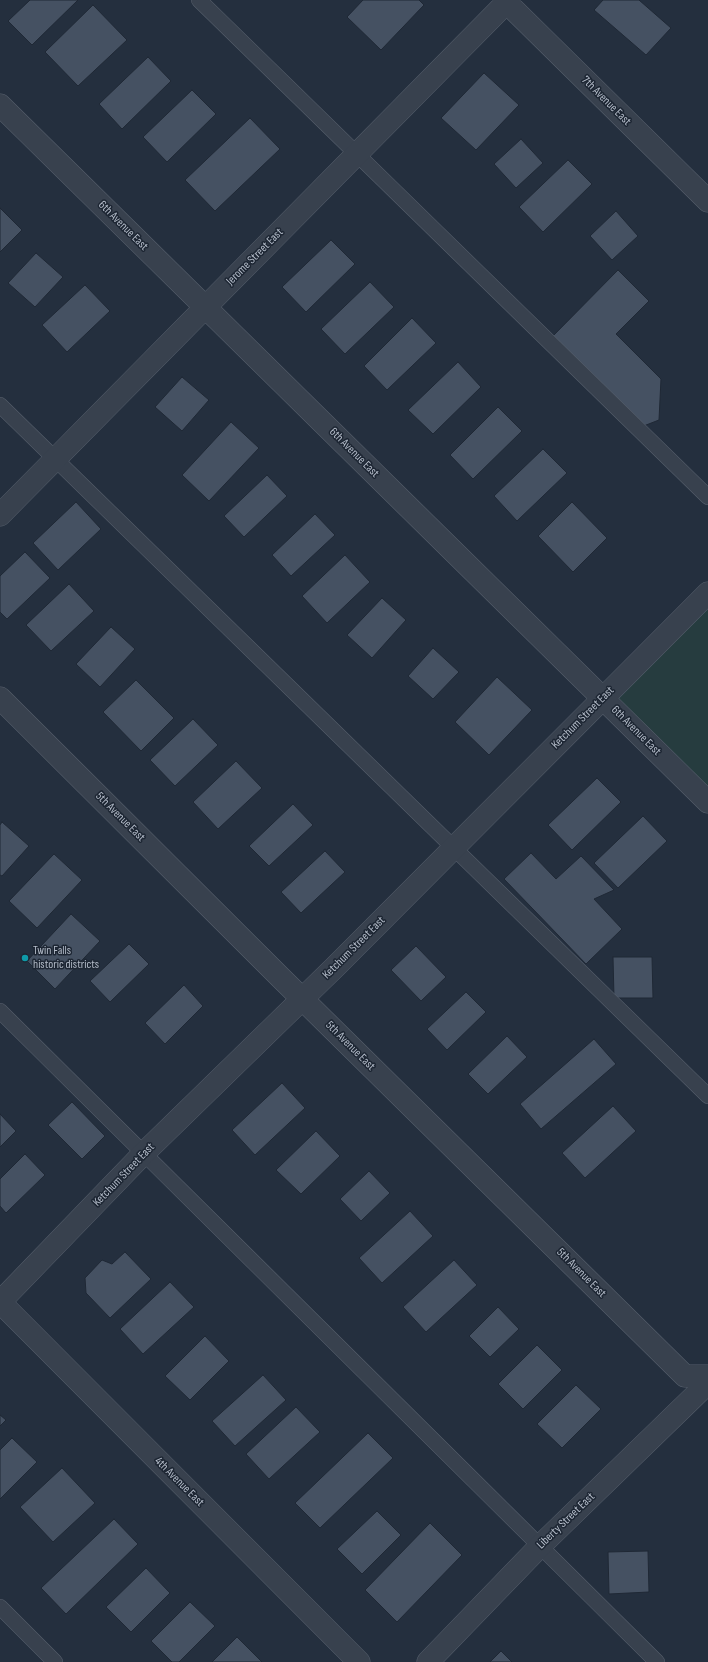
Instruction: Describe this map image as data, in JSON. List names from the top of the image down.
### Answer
{
  "streets": {
    "street": [
      "7th Avenue East",
      "6th Avenue East",
      "Jerome Street East",
      "Ketchum Street East",
      "5th Avenue East",
      "4th Avenue East",
      "Liberty Street East"
    ]
  },
  "crossings": [
    ["7th Avenue East", "Jerome Street East"],
    ["6th Avenue East", "Jerome Street East"],
    ["6th Avenue East", "Ketchum Street East"],
    ["Ketchum Street East", "5th Avenue East"],
    ["Ketchum Street East", "4th Avenue East"]
  ],
  "places": ["Twin Falls historic districts"]
}
